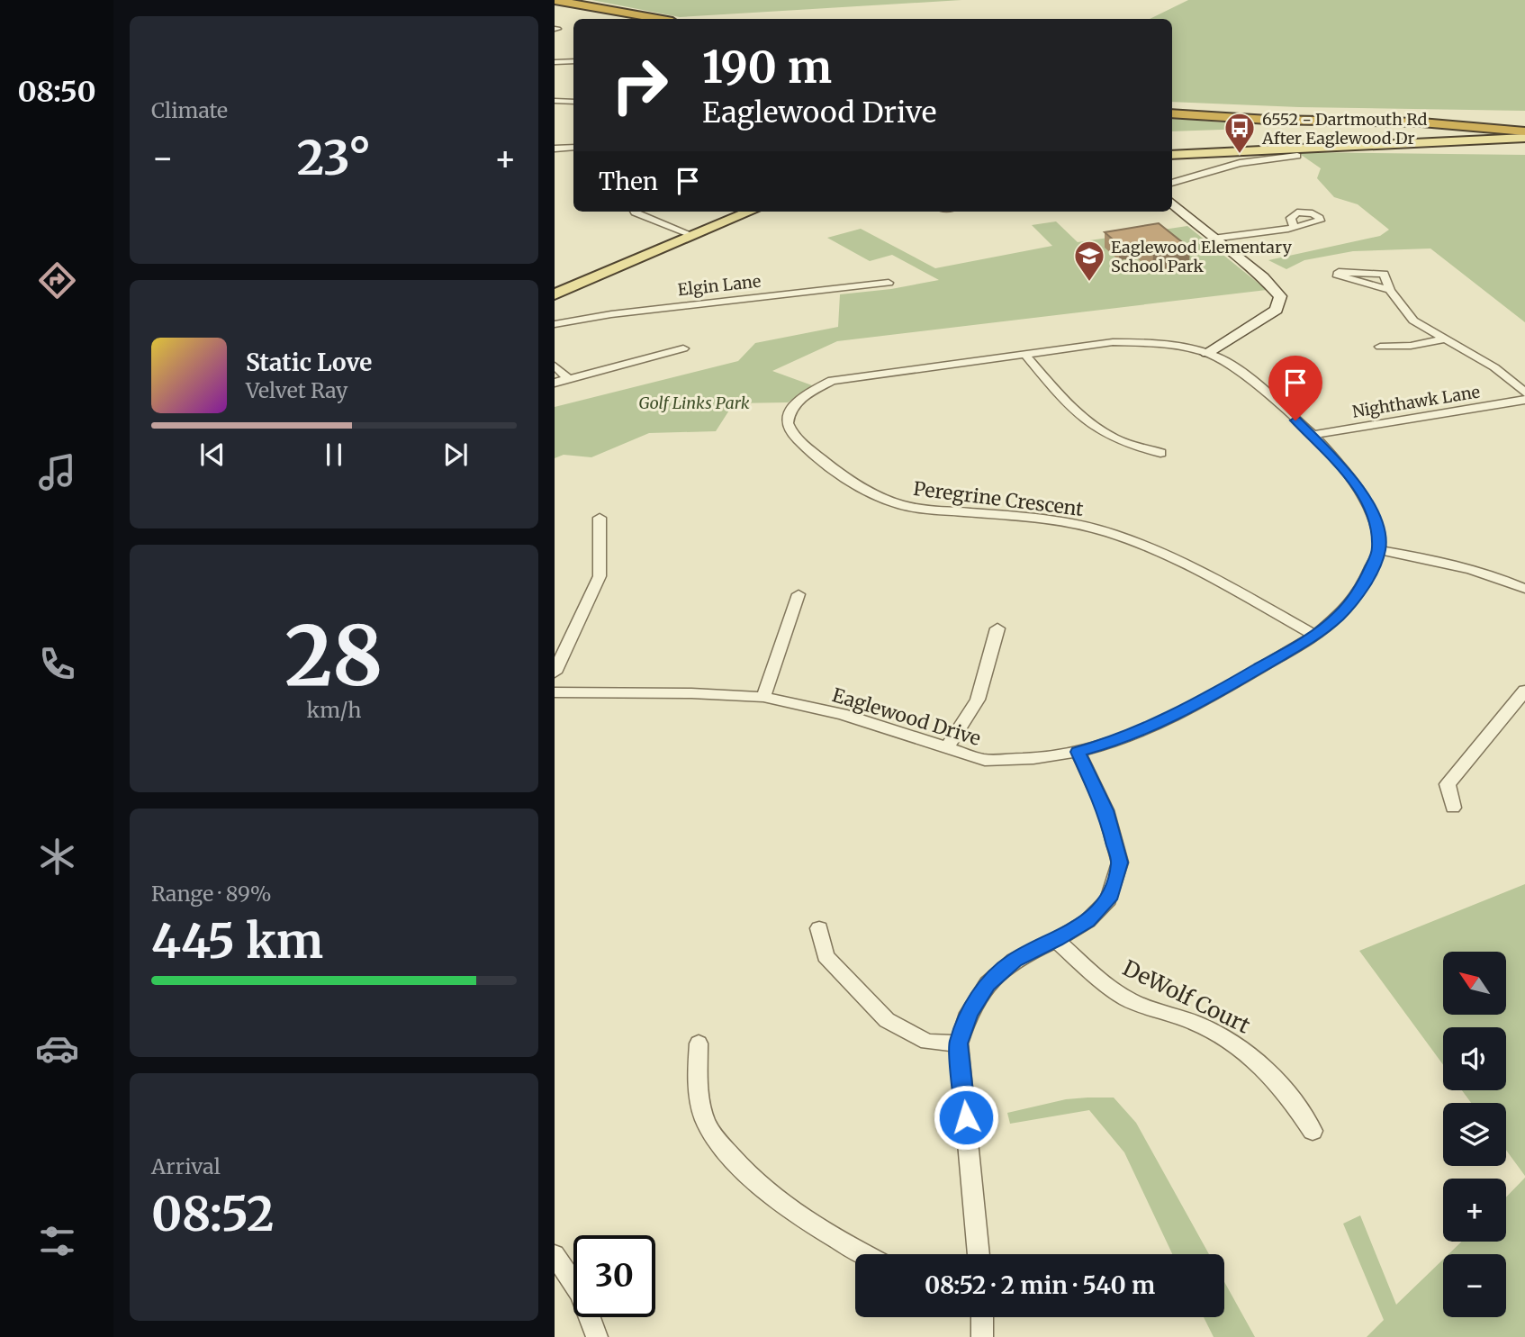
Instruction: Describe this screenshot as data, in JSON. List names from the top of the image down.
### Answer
{
  "streets": {
    "street": [
      "Elgin Lane",
      "Nighthawk Lane",
      "Peregrine Crescent",
      "Eaglewood Drive",
      "DeWolf Court"
    ]
  },
  "crossings": [
    ["Peregrine Crescent", "Eaglewood Drive"]
  ],
  "parks": ["Golf Links Park"],
  "places": {
    "bus stop": ["6552 - Dartmouth Rd After Eaglewood Dr"],
    "school or university": ["Eaglewood Elementary School Park"]
  },
  "north": "top left",
  "page": {
    "tabs": "08:50",
    "tile": [
      "Climate",
      ["28", "km/h"],
      ["Range · 89%", "445 km"],
      ["Arrival", "08:52"]
    ],
    "turn": ["190 m", "Eaglewood Drive"],
    "heat": ["−", "23°", "+"],
    "then": "Then",
    "song": ["Static Love", "Velvet Ray"],
    "map_buttons": ["+", "−"],
    "limit": "30",
    "trip": "08:52 · 2 min · 540 m"
  }
}
